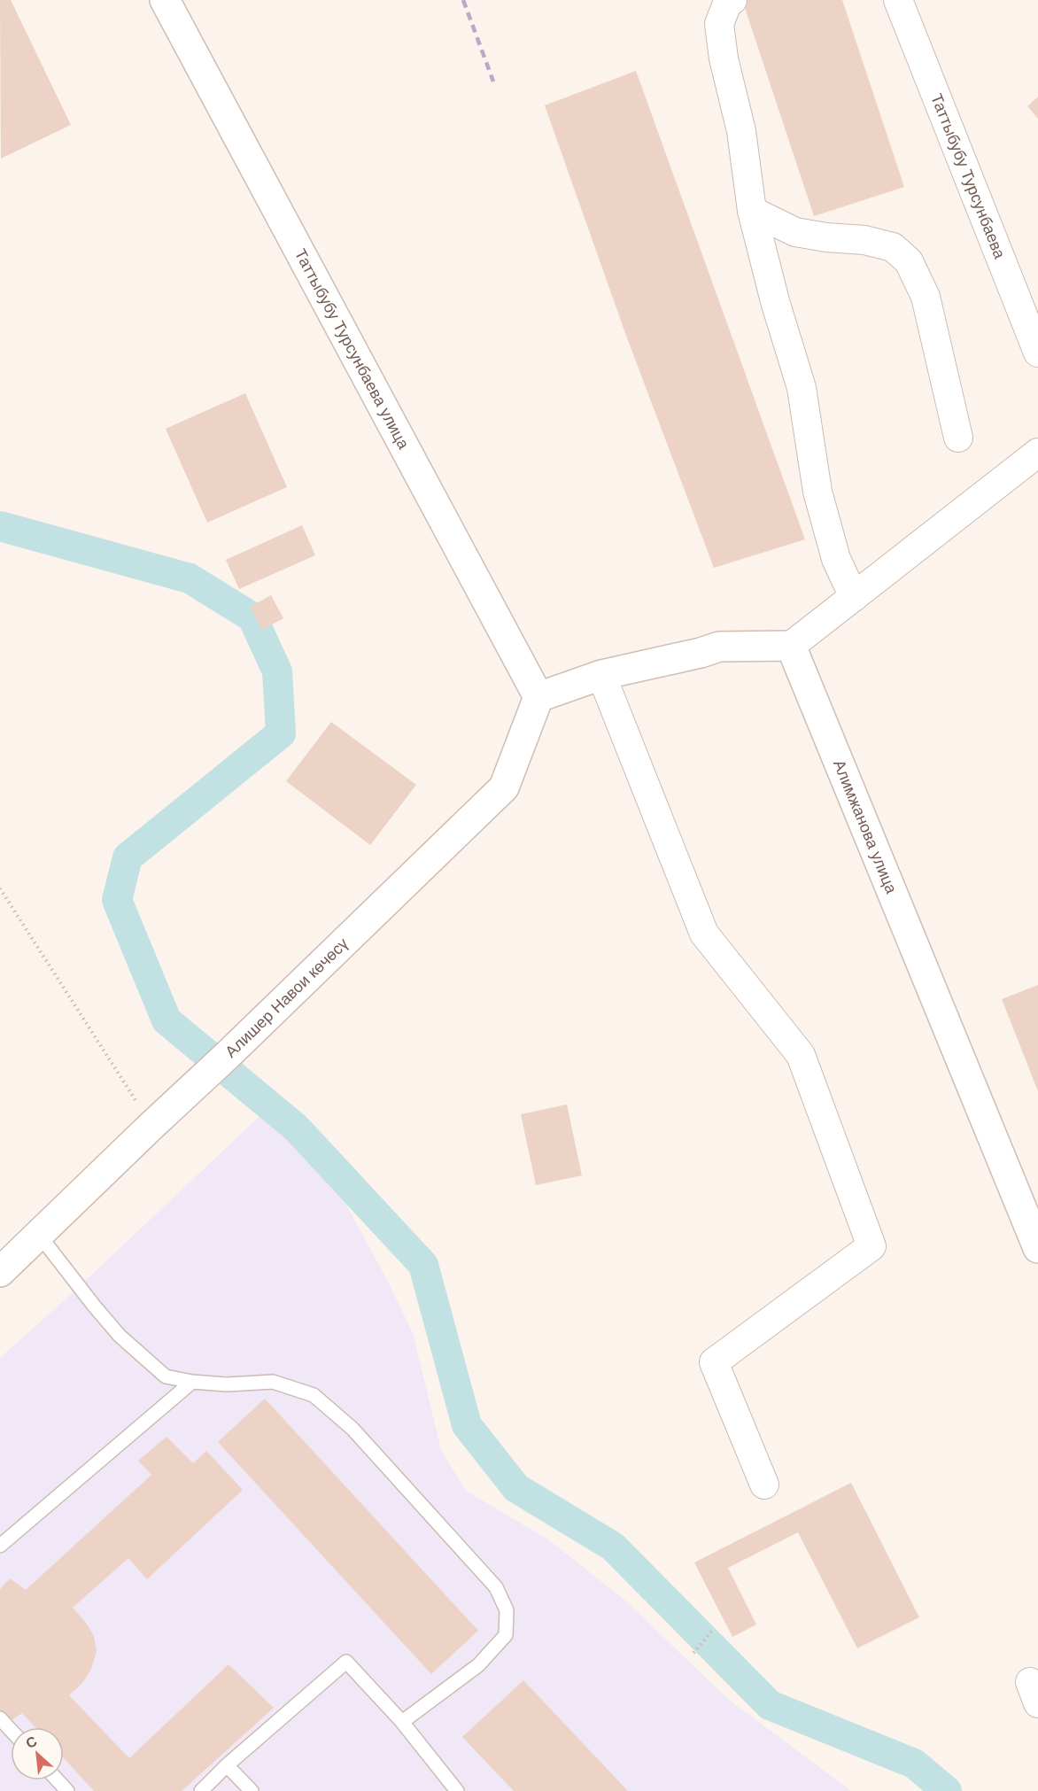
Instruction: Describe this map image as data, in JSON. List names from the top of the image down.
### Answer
{
  "streets": {
    "street": [
      "Таттыбубу Турсунбаева",
      "Таттыбубу Турсунбаева улица",
      "Алимжанова улица",
      "Алишер Навои көчөсү"
    ]
  },
  "crossings": [
    ["Таттыбубу Турсунбаева улица", "Алишер Навои көчөсү"]
  ],
  "north": "top left"
}
